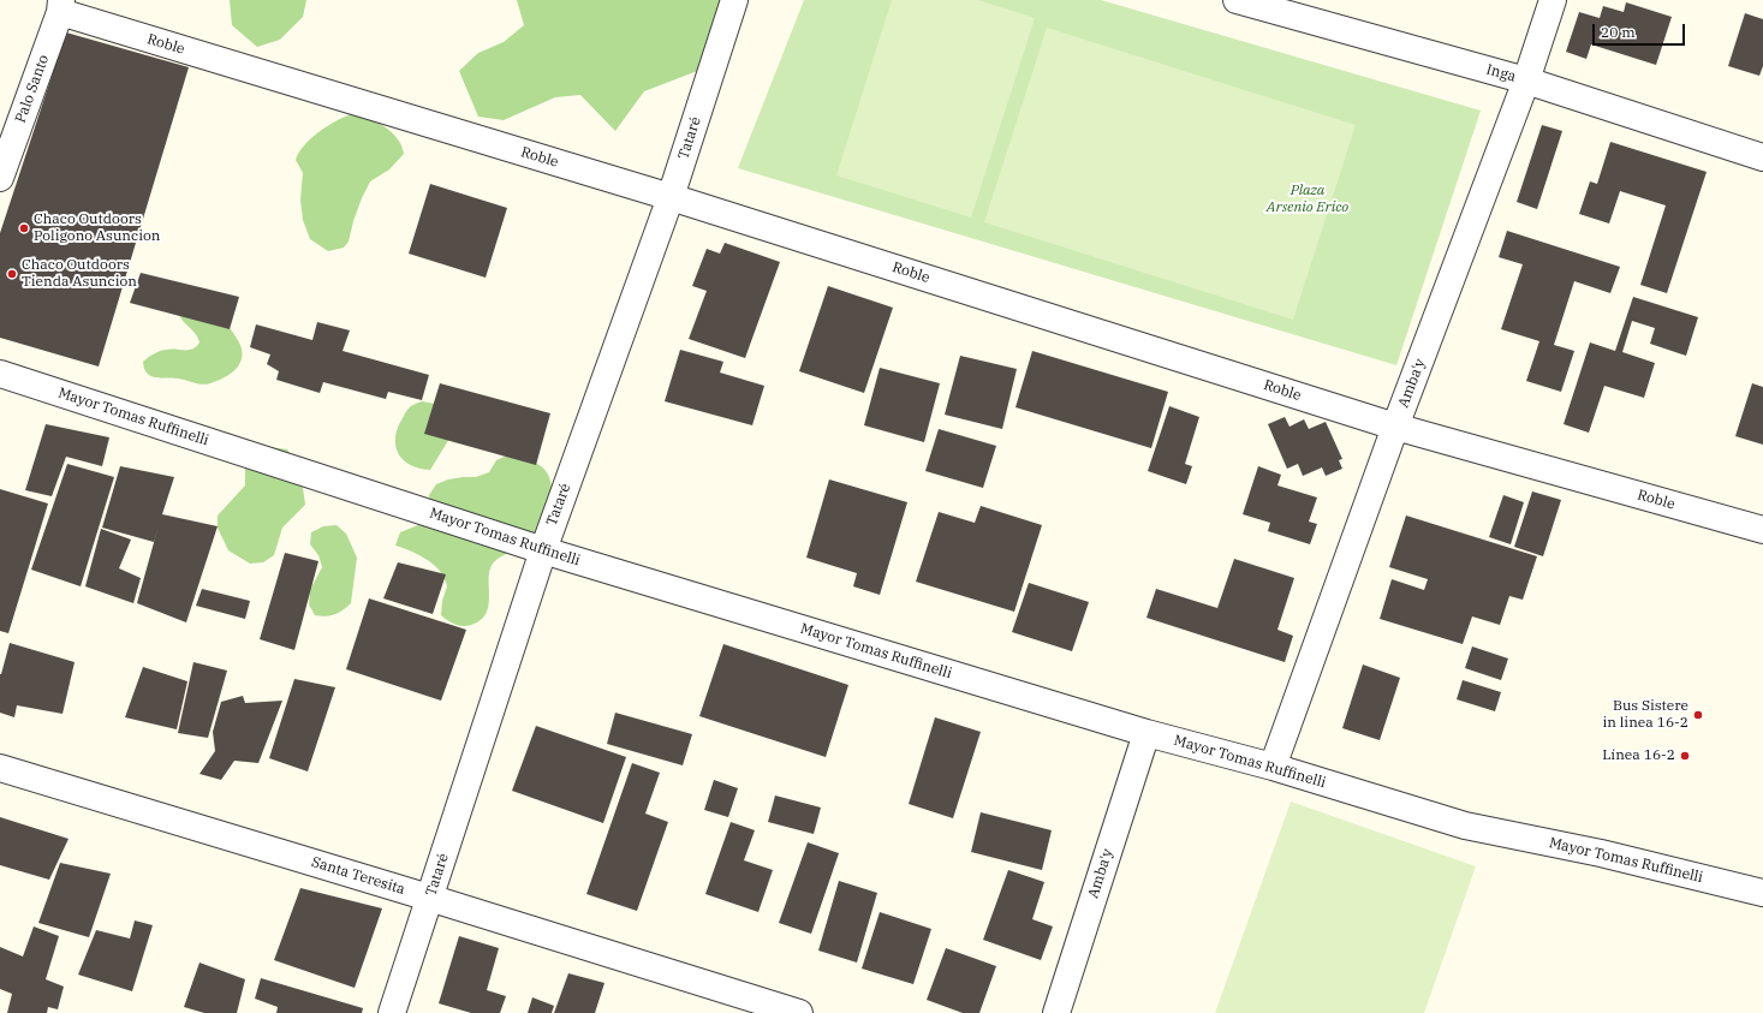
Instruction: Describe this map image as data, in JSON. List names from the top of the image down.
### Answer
{
  "streets": {
    "street": [
      "Roble",
      "Inga",
      "Palo Santo",
      "Tataré",
      "Amba'y",
      "Mayor Tomas Ruffinelli",
      "Santa Teresita"
    ]
  },
  "crossings": [
    ["Roble", "Palo Santo"],
    ["Roble", "Tataré"],
    ["Roble", "Amba'y"],
    ["Inga", "Amba'y"],
    ["Tataré", "Mayor Tomas Ruffinelli"],
    ["Tataré", "Santa Teresita"],
    ["Amba'y", "Mayor Tomas Ruffinelli"]
  ],
  "parks": ["Plaza Arsenio Erico"],
  "places": [
    "Chaco Outdoors Poligono Asuncion",
    "Chaco Outdoors Tienda Asuncion",
    "Bus Sistere in linea 16-2",
    "Línea 16-2"
  ],
  "scale_bar": "20 m"
}
